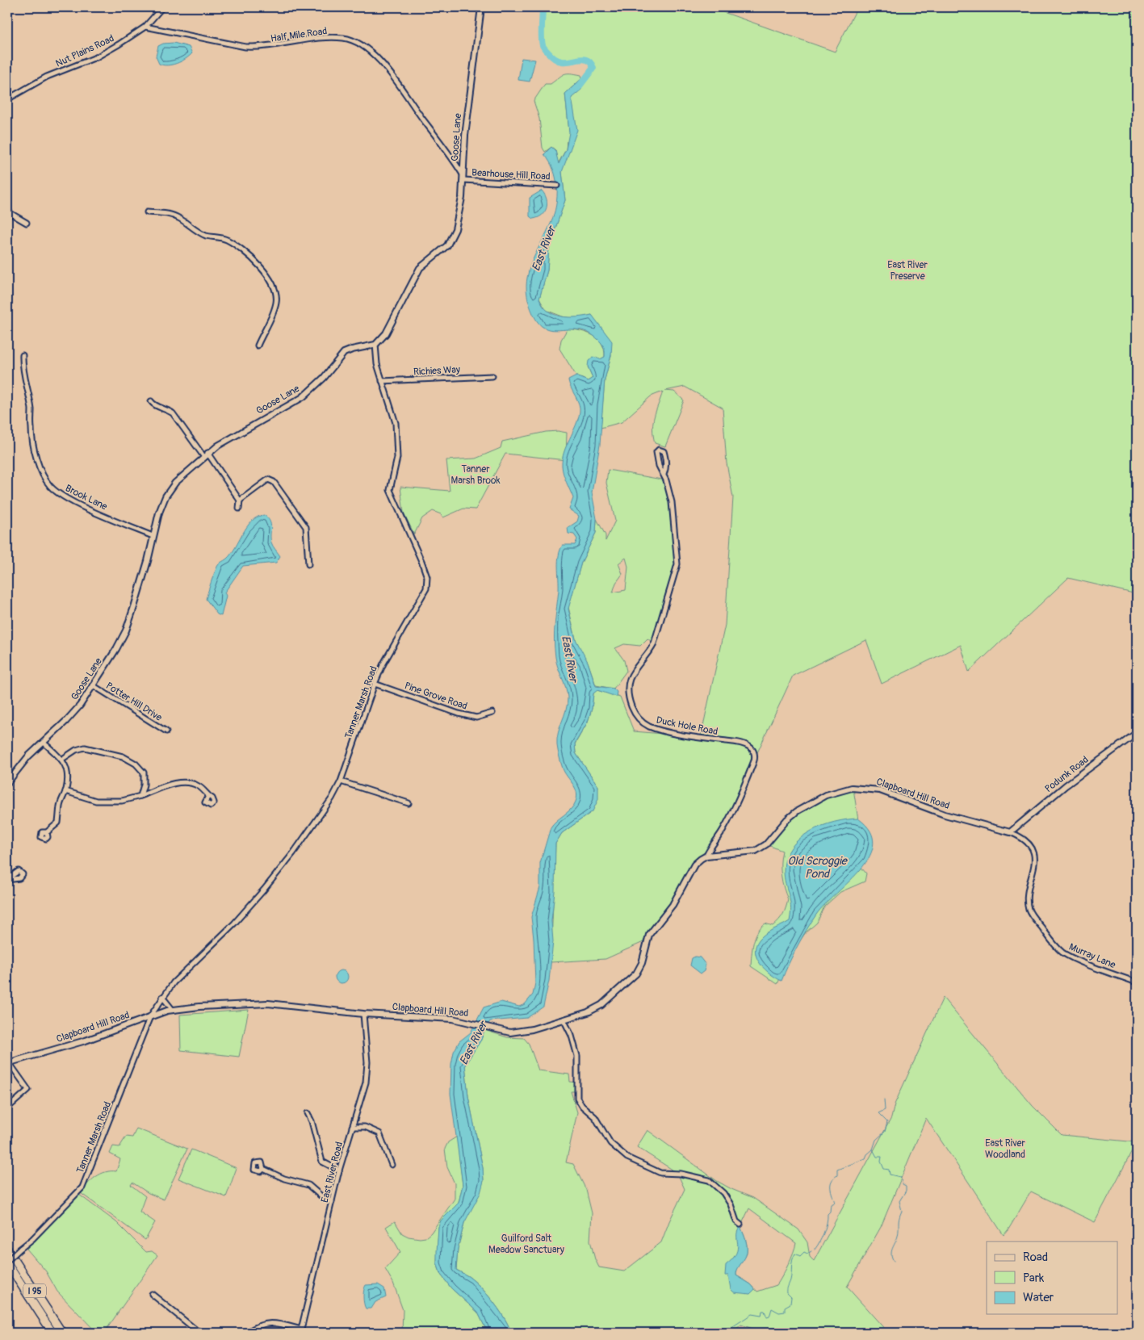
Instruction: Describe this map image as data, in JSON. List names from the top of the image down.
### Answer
{
  "streets": {
    "highway": ["I 95"],
    "street": [
      "Half Mile Road",
      "Nut Plains Road",
      "Goose Lane",
      "Bearhouse Hill Road",
      "Richies Way",
      "Brook Lane",
      "Pine Grove Road",
      "Potter Hill Drive",
      "Tanner Marsh Road",
      "Duck Hole Road",
      "Podunk Road",
      "Clapboard Hill Road",
      "Murray Lane",
      "East River Road"
    ]
  },
  "crossings": [
    ["Half Mile Road", "Nut Plains Road"],
    ["Half Mile Road", "Goose Lane"],
    ["Half Mile Road", "Bearhouse Hill Road"],
    ["Goose Lane", "Bearhouse Hill Road"],
    ["Goose Lane", "Brook Lane"],
    ["Goose Lane", "Potter Hill Drive"],
    ["Goose Lane", "Tanner Marsh Road"],
    ["Richies Way", "Tanner Marsh Road"],
    ["Pine Grove Road", "Tanner Marsh Road"],
    ["Tanner Marsh Road", "Clapboard Hill Road"],
    ["Tanner Marsh Road", "I 95"],
    ["Duck Hole Road", "Clapboard Hill Road"],
    ["Podunk Road", "Clapboard Hill Road"],
    ["Podunk Road", "Murray Lane"],
    ["Clapboard Hill Road", "Murray Lane"],
    ["Clapboard Hill Road", "East River Road"]
  ],
  "water": ["East River", "Old Scroggie Pond"],
  "parks": [
    "East River Preserve",
    "Tanner Marsh Brook",
    "East River Woodland",
    "Guilford Salt Meadow Sanctuary"
  ],
  "legend": ["Road", "Park", "Water"]
}
